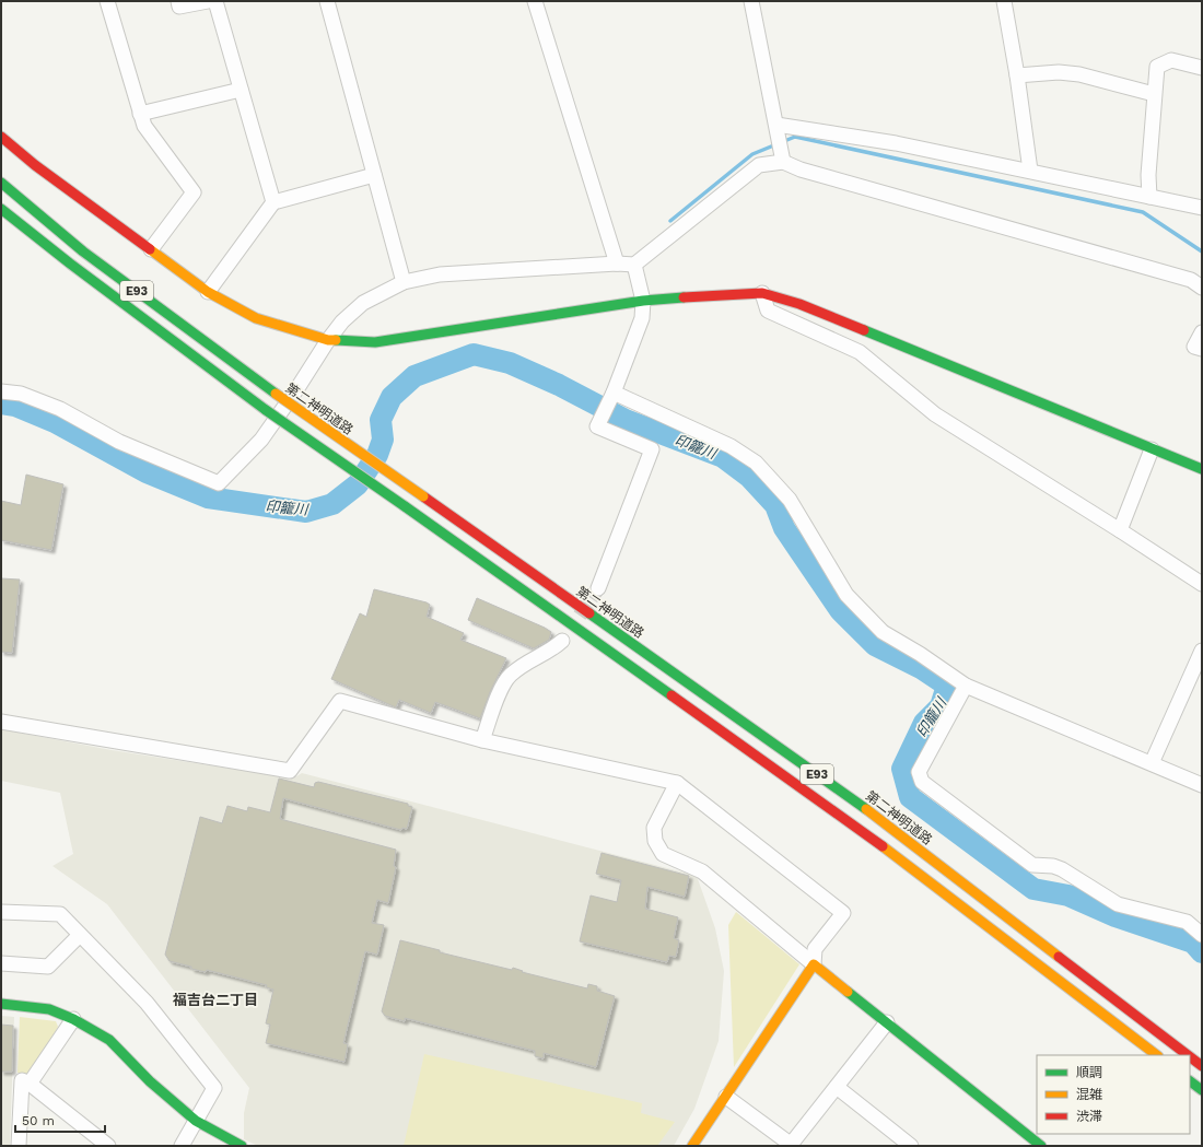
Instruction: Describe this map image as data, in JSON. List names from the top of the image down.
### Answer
{
  "streets": {
    "main road": ["E93", "第二神明道路"]
  },
  "districts": ["福吉台二丁目"],
  "water": ["印籠川"],
  "legend": ["順調", "混雑", "渋滞"],
  "scale_bar": "50 m"
}
